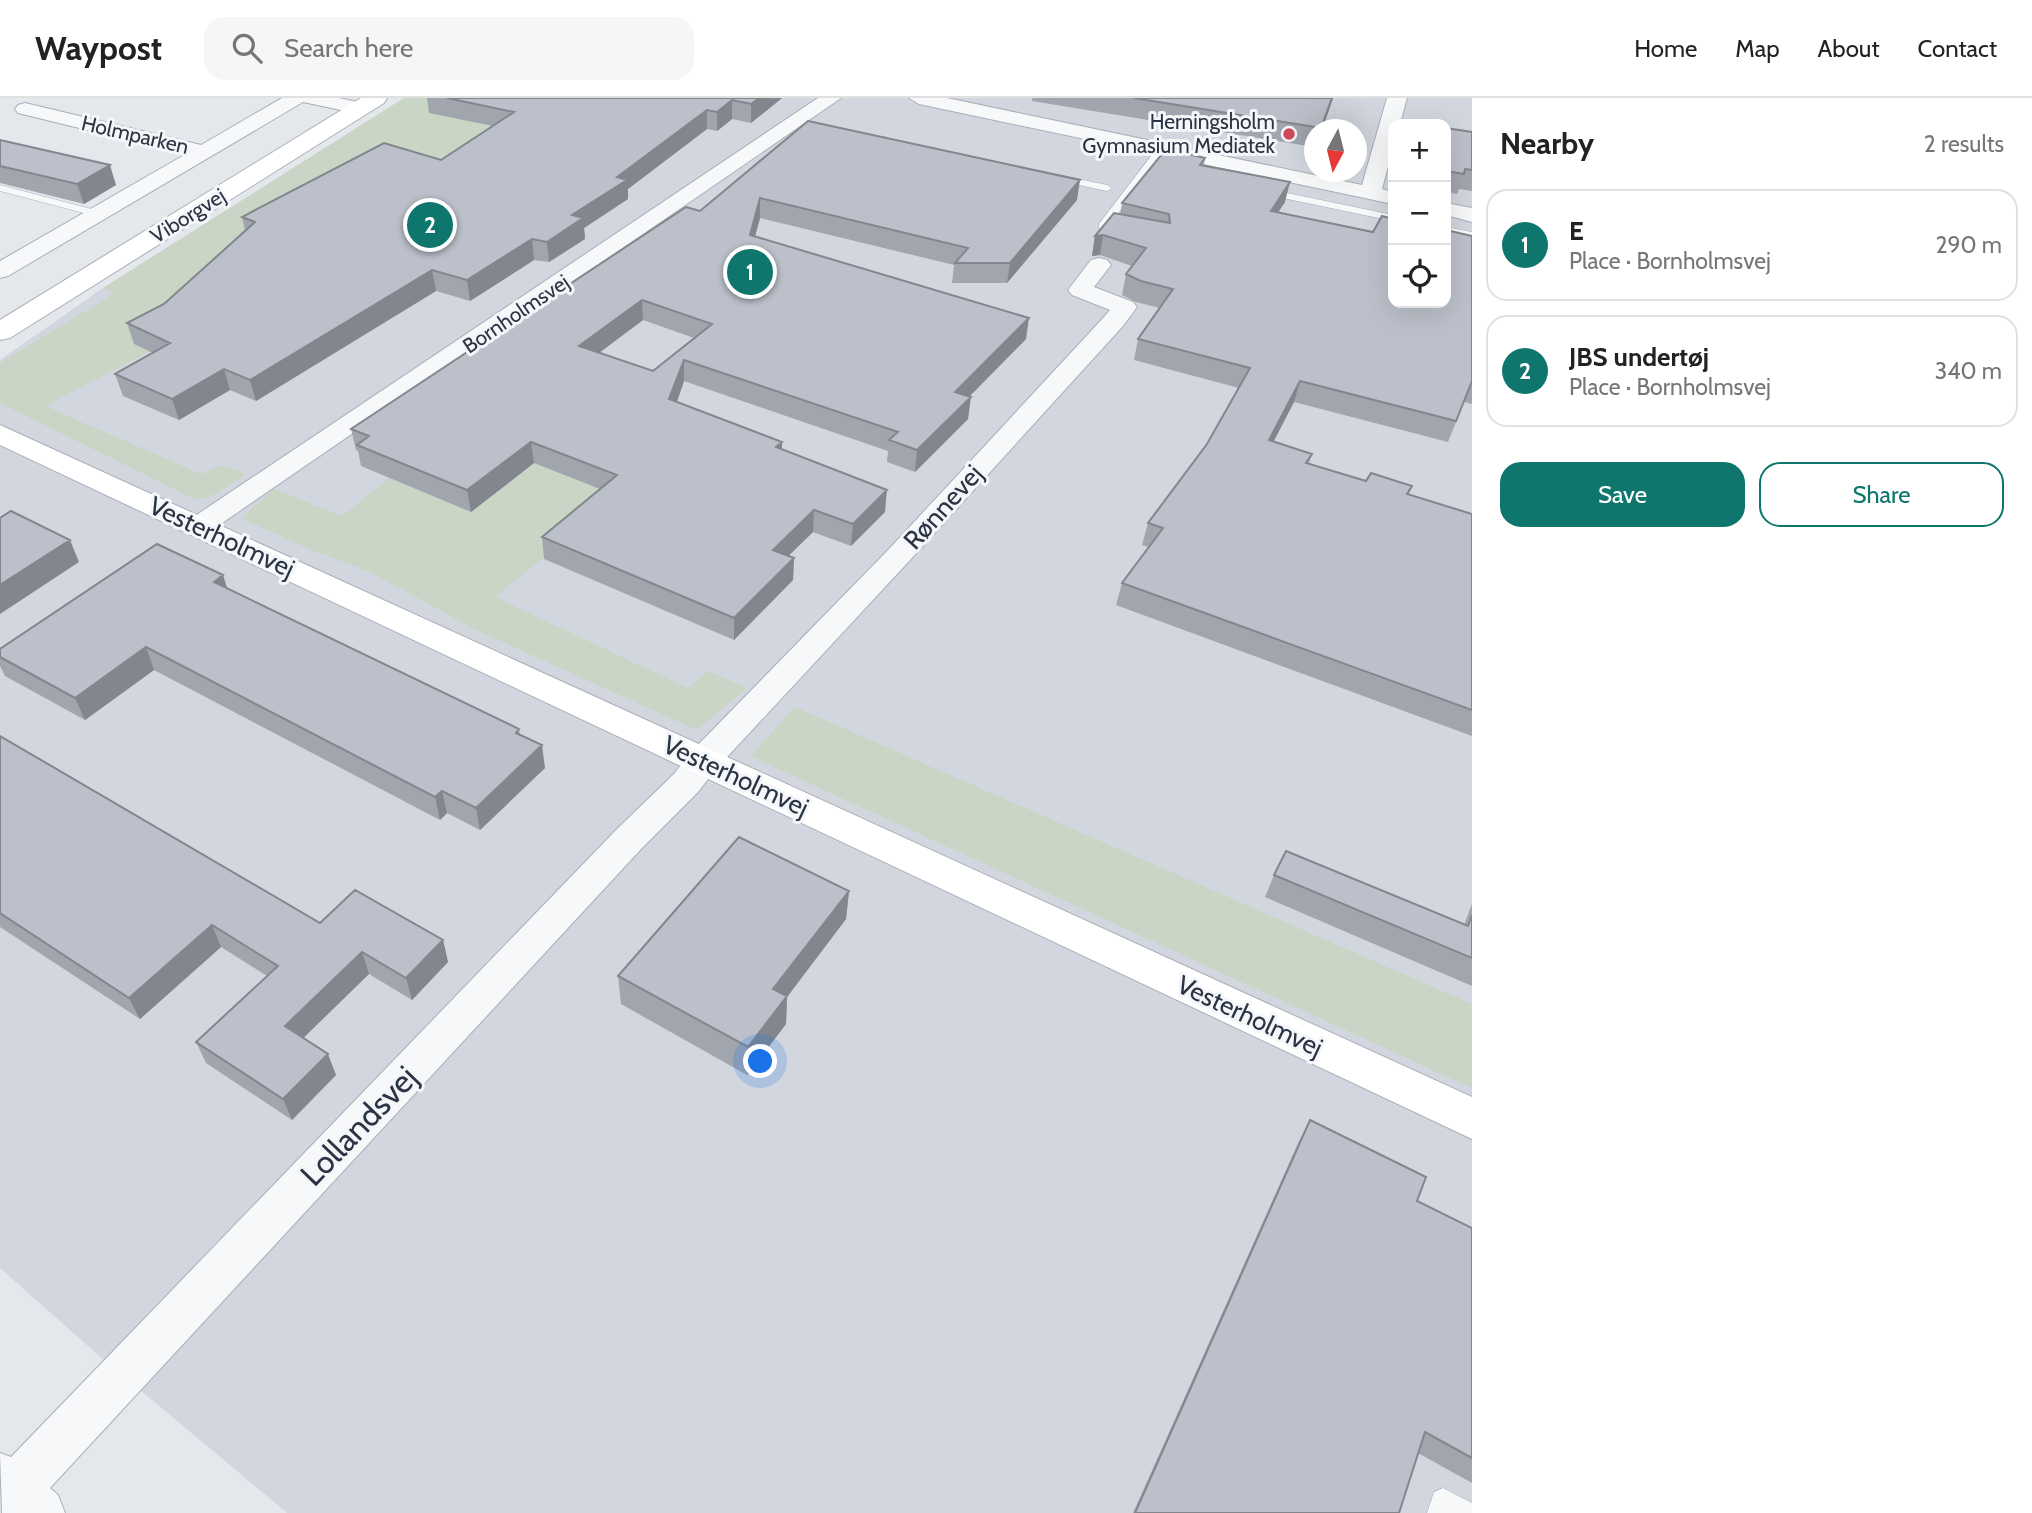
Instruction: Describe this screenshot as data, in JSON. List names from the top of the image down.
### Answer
{
  "streets": {
    "street": [
      "Holmparken",
      "Viborgvej",
      "Bornholmsvej",
      "Rønnevej",
      "Vesterholmvej",
      "Lollandsvej"
    ]
  },
  "crossings": [
    ["Bornholmsvej", "Vesterholmvej"],
    ["Rønnevej", "Vesterholmvej"],
    ["Rønnevej", "Lollandsvej"],
    ["Vesterholmvej", "Lollandsvej"]
  ],
  "places": ["Herningsholm Gymnasium Mediatek"],
  "north": "bottom",
  "page": {
    "header": "Waypost",
    "search": "Search here",
    "nav": [
      "Home",
      "Map",
      "About",
      "Contact"
    ],
    "heading": ["Nearby", "2 results"],
    "map_buttons": ["+", "−"],
    "list": [
      {
        "mark": "1",
        "name": "E",
        "note": "Place · Bornholmsvej",
        "value": "290 m"
      },
      {
        "mark": "2",
        "name": "JBS undertøj",
        "note": "Place · Bornholmsvej",
        "value": "340 m"
      }
    ],
    "pins": ["2", "1"],
    "buttons": ["Save", "Share"]
  }
}
